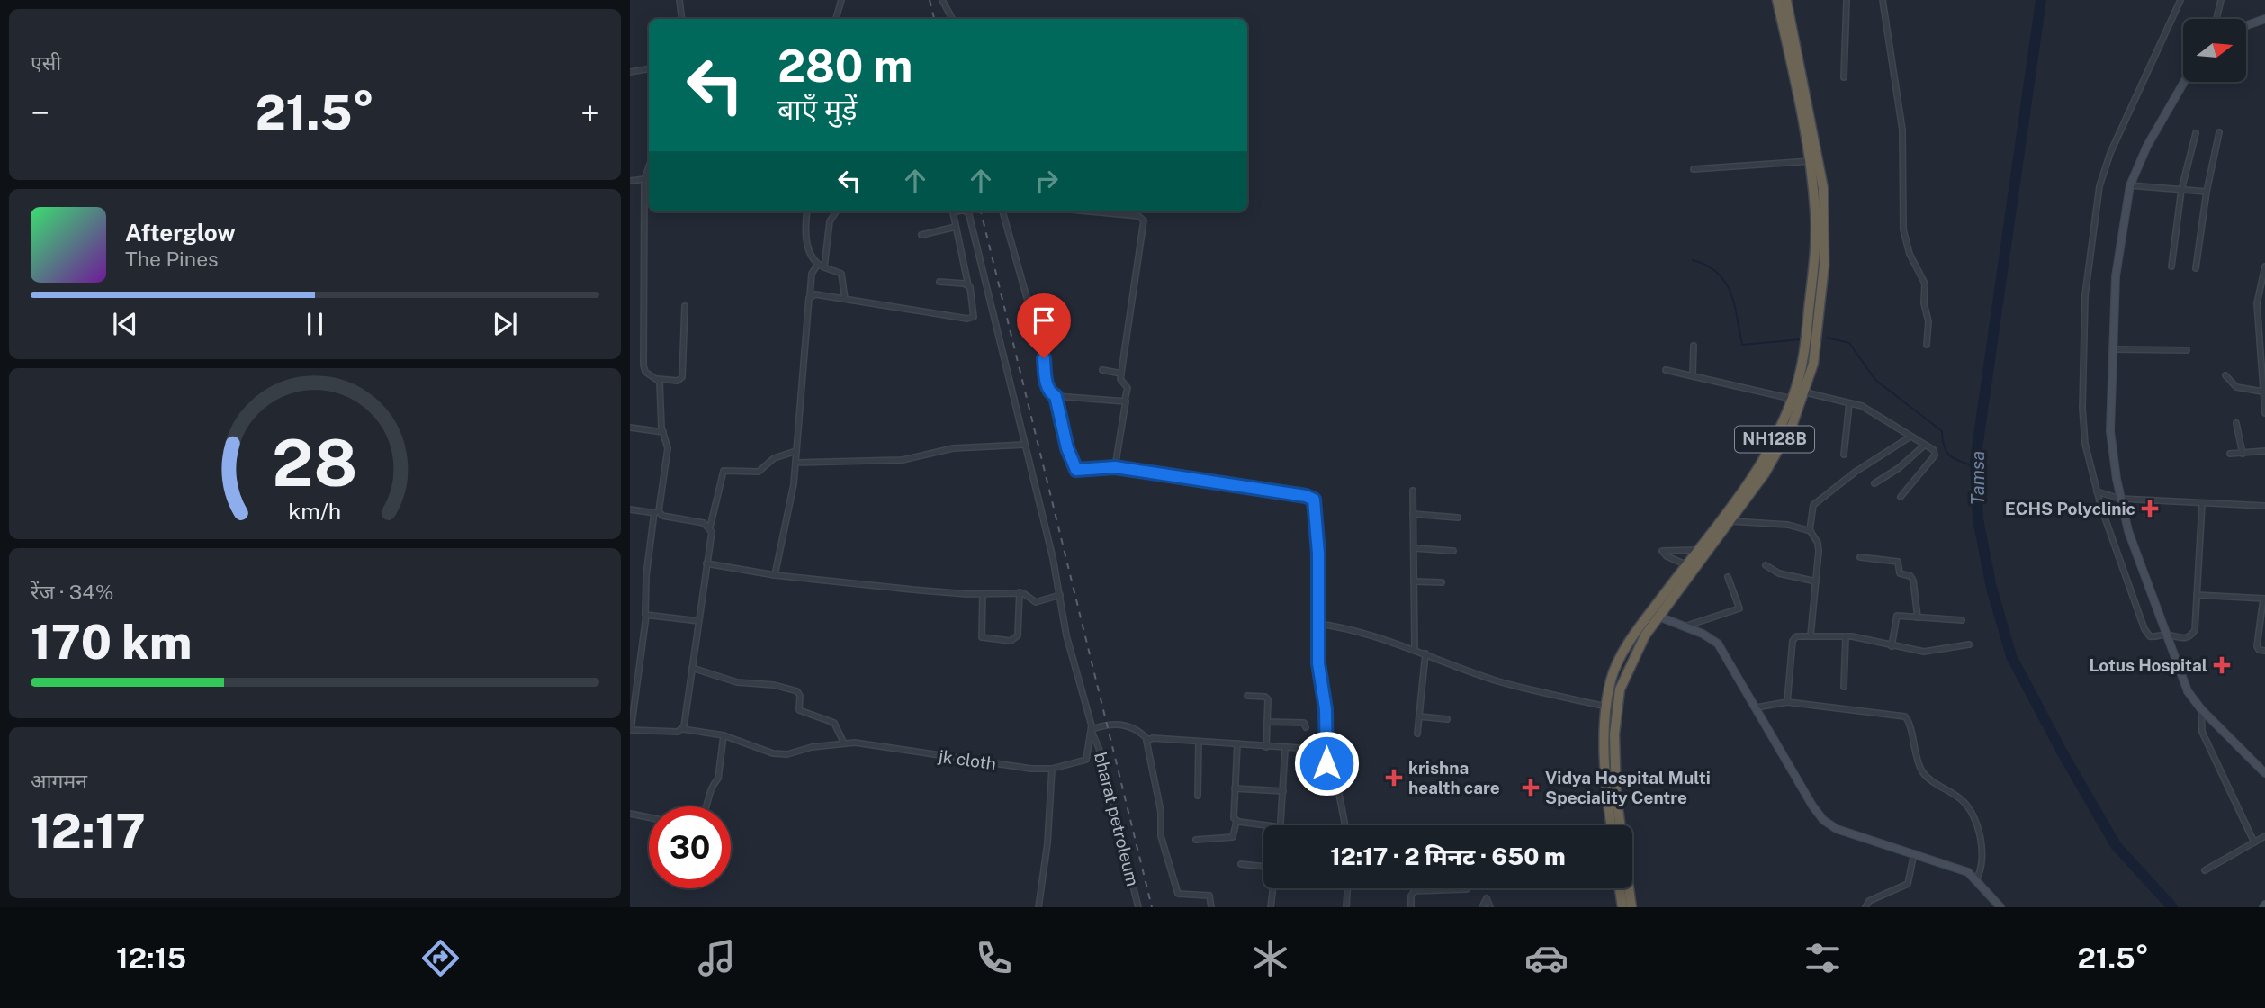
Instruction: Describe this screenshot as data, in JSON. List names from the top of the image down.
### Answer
{
  "streets": {
    "highway": ["NH128B"],
    "street": ["jk cloth", "bharat petroleum"]
  },
  "crossings": [
    ["jk cloth", "bharat petroleum"]
  ],
  "water": ["Tamsa"],
  "places": {
    "health": [
      "ECHS Polyclinic",
      "Lotus Hospital",
      "krishna health care",
      "Vidya Hospital Multi Speciality Centre"
    ]
  },
  "north": "right",
  "page": {
    "tile": [
      "एसी",
      ["रेंज · 34%", "170 km"],
      ["आगमन", "12:17"]
    ],
    "turn": ["280 m", "बाएँ मुड़ें"],
    "heat": ["−", "21.5°", "+"],
    "song": ["Afterglow", "The Pines"],
    "limit": "30",
    "trip": "12:17 · 2 मिनट · 650 m",
    "tabs": ["12:15", "21.5°"],
    "gauge": ["28", "km/h"]
  }
}
